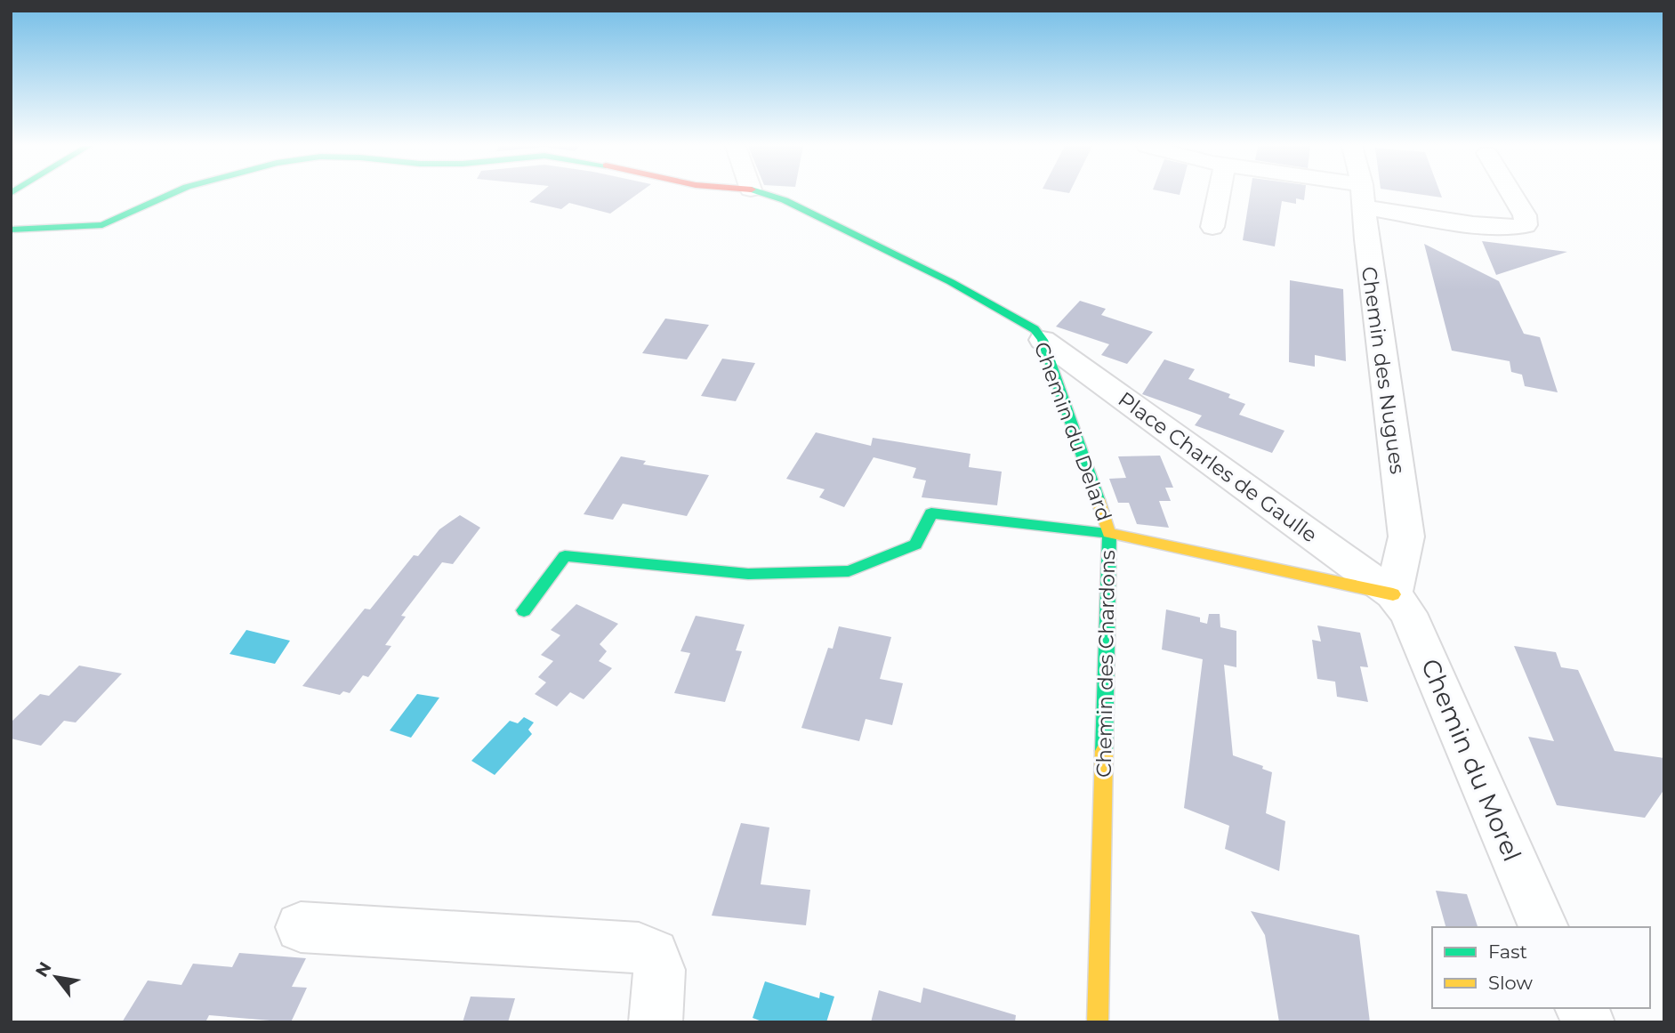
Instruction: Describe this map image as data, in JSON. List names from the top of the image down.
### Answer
{
  "streets": {
    "street": [
      "Chemin des Nugues",
      "Chemin du Delard",
      "Place Charles de Gaulle",
      "Chemin des Chardons",
      "Chemin du Morel"
    ]
  },
  "crossings": [
    ["Chemin des Nugues", "Chemin du Delard"],
    ["Chemin des Nugues", "Place Charles de Gaulle"],
    ["Chemin des Nugues", "Chemin du Morel"],
    ["Chemin du Delard", "Place Charles de Gaulle"],
    ["Chemin du Delard", "Chemin des Chardons"],
    ["Chemin du Delard", "Chemin du Morel"],
    ["Place Charles de Gaulle", "Chemin du Morel"]
  ],
  "legend": ["Fast", "Slow"],
  "north": "top left"
}
